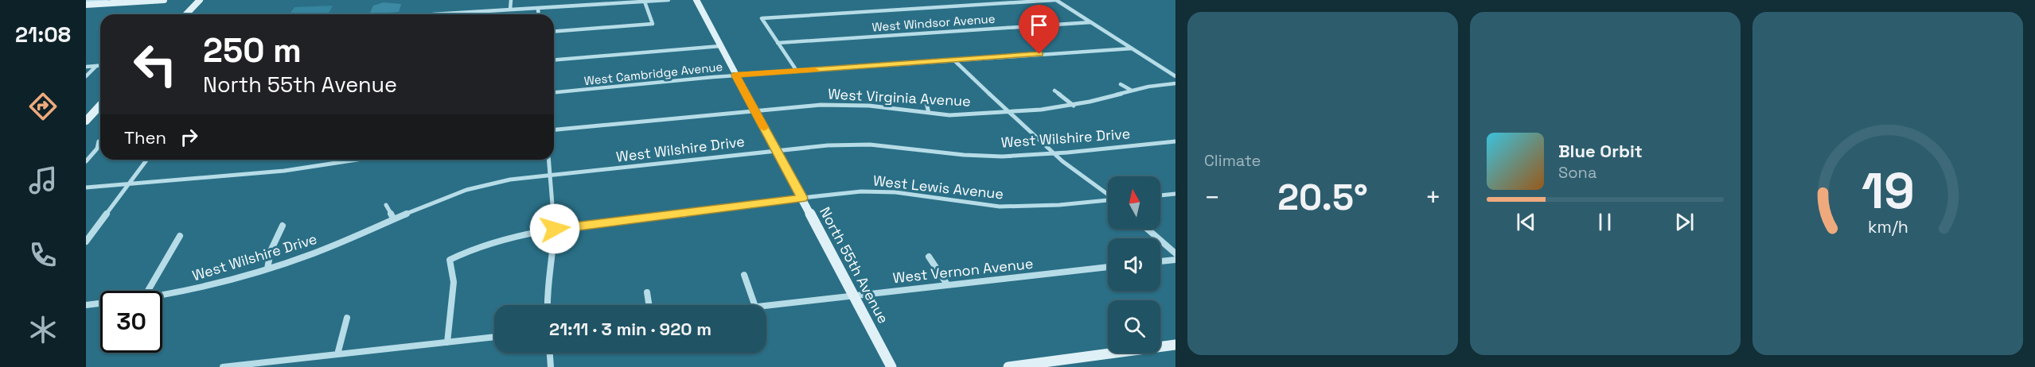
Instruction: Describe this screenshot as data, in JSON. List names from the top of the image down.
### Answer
{
  "streets": {
    "street": [
      "West Windsor Avenue",
      "West Cambridge Avenue",
      "West Virginia Avenue",
      "West Wilshire Drive",
      "West Lewis Avenue",
      "North 55th Avenue",
      "West Vernon Avenue"
    ]
  },
  "crossings": [
    ["West Cambridge Avenue", "North 55th Avenue"],
    ["West Virginia Avenue", "North 55th Avenue"],
    ["West Wilshire Drive", "North 55th Avenue"],
    ["West Lewis Avenue", "North 55th Avenue"],
    ["North 55th Avenue", "West Vernon Avenue"]
  ],
  "north": "top",
  "page": {
    "tabs": "21:08",
    "tile": "Climate",
    "turn": ["250 m", "North 55th Avenue"],
    "then": "Then",
    "song": ["Blue Orbit", "Sona"],
    "heat": ["−", "20.5°", "+"],
    "limit": "30",
    "trip": "21:11 · 3 min · 920 m",
    "gauge": ["19", "km/h"]
  }
}
